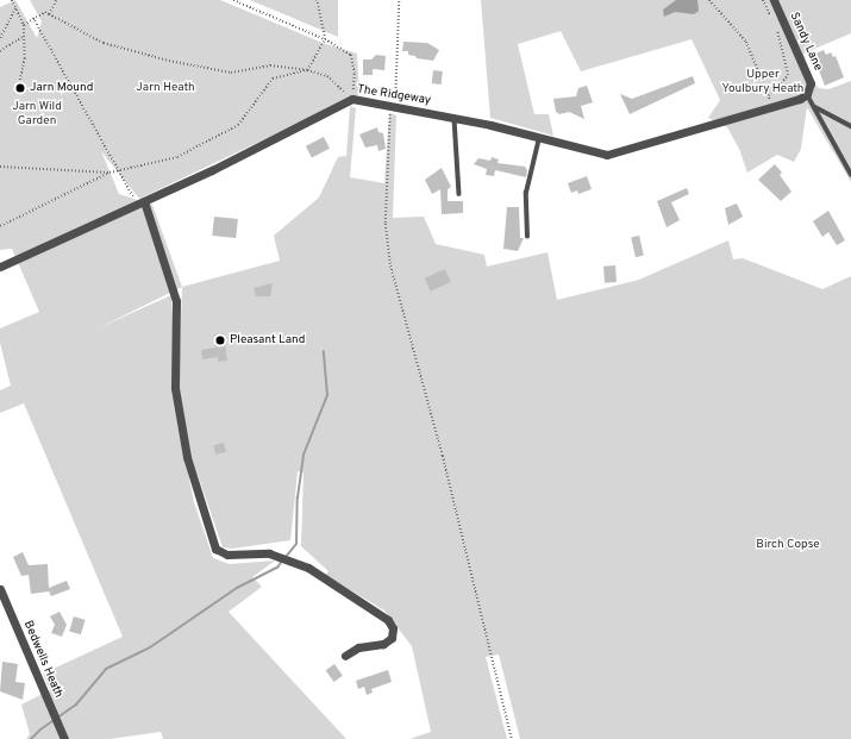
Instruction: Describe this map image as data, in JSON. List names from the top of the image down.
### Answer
{
  "streets": {
    "street": ["Sandy Lane", "The Ridgeway", "Bedwells Heath"]
  },
  "crossings": [
    ["Sandy Lane", "The Ridgeway"]
  ],
  "parks": [
    "Upper Youlbury Heath",
    "Jarn Heath",
    "Jarn Wild Garden",
    "Birch Copse"
  ],
  "places": ["Jarn Mound", "Pleasant Land"]
}
